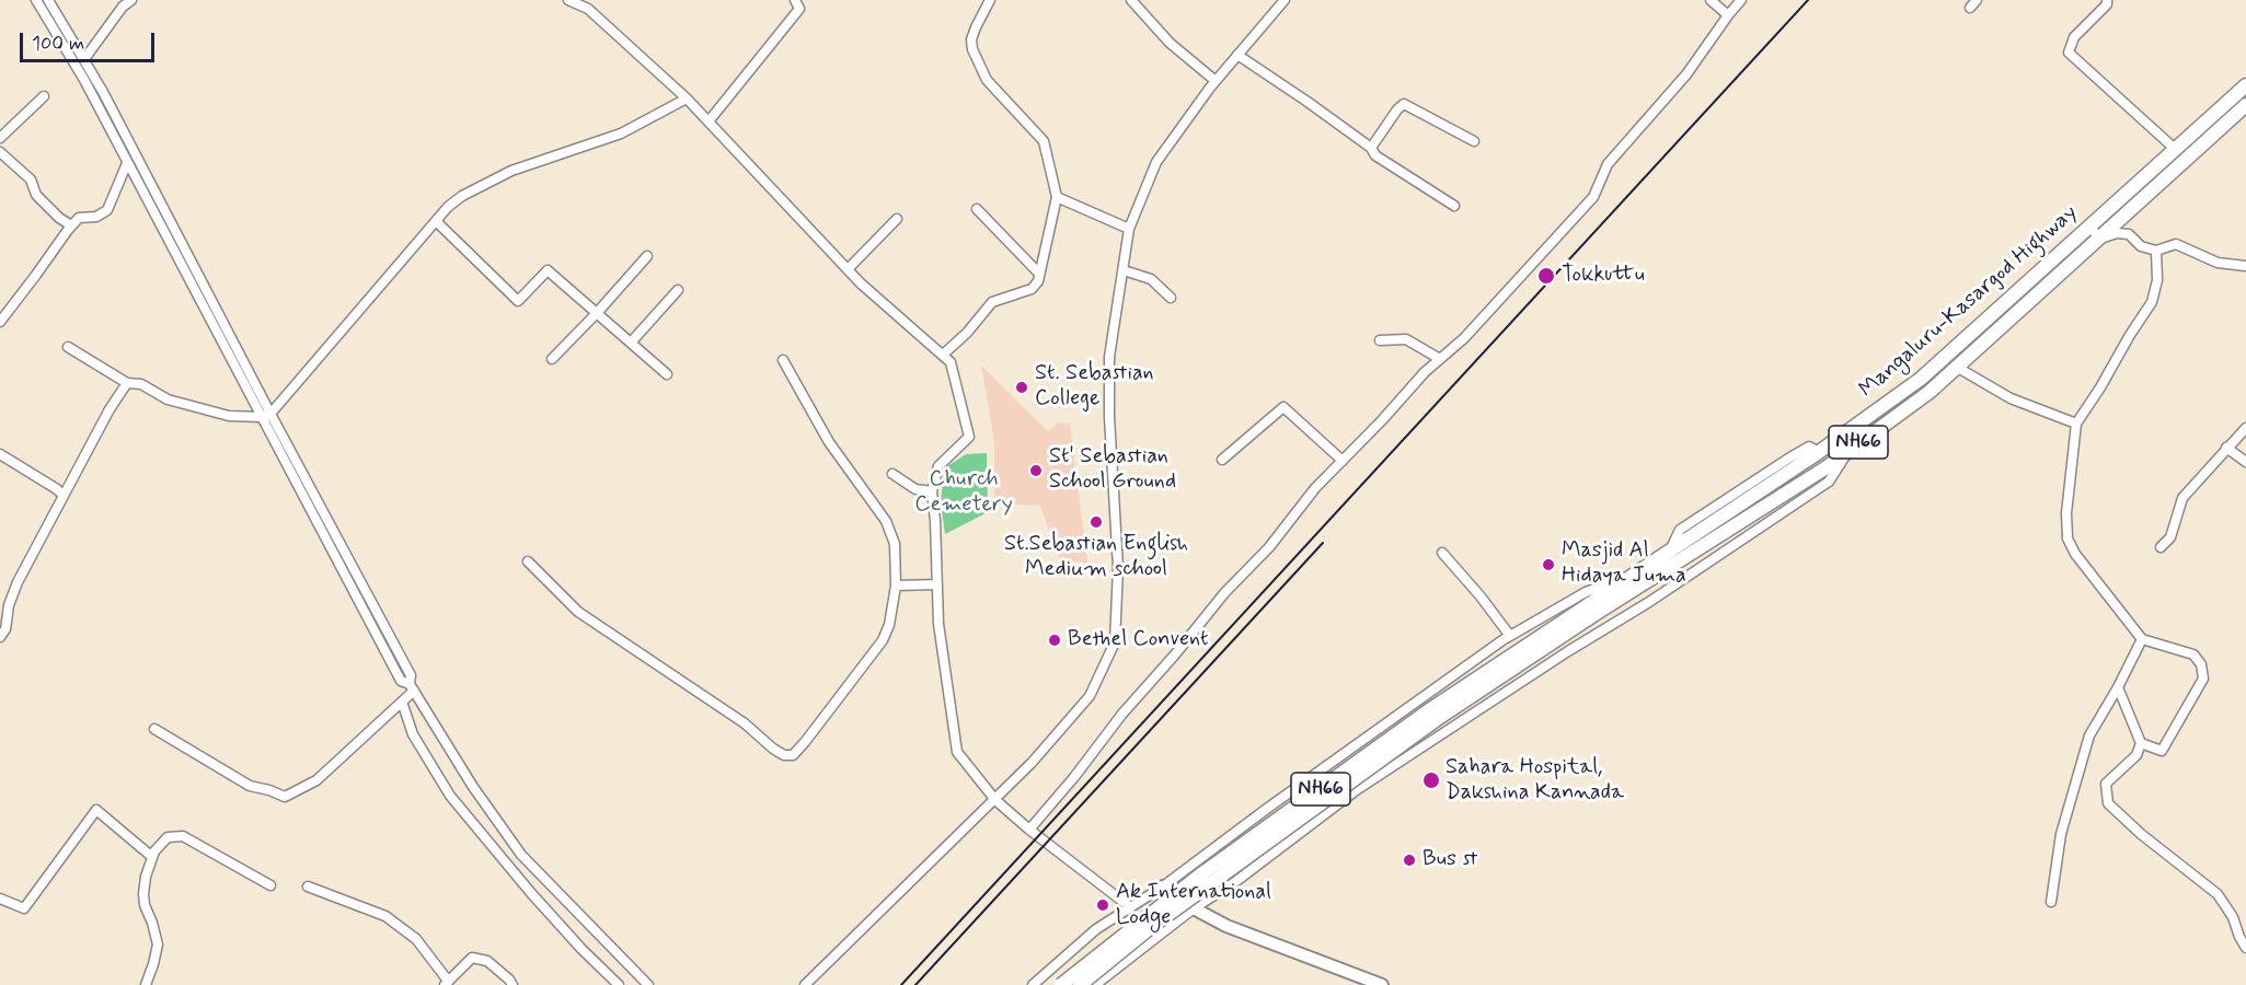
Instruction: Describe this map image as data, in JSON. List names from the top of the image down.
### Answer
{
  "streets": {
    "highway": ["Mangaluru-Kasargod Highway", "NH66"]
  },
  "parks": ["Church Cemetery"],
  "places": [
    "Tokkuttu",
    "St. Sebastian College",
    "St' Sebastian School Ground",
    "St.Sebastian English Medium school",
    "Masjid Al Hidaya Juma",
    "Bethel Convent",
    "Sahara Hospital, Dakshina Kannada",
    "Bus st",
    "Ak International Lodge"
  ],
  "scale_bar": "100 m"
}
